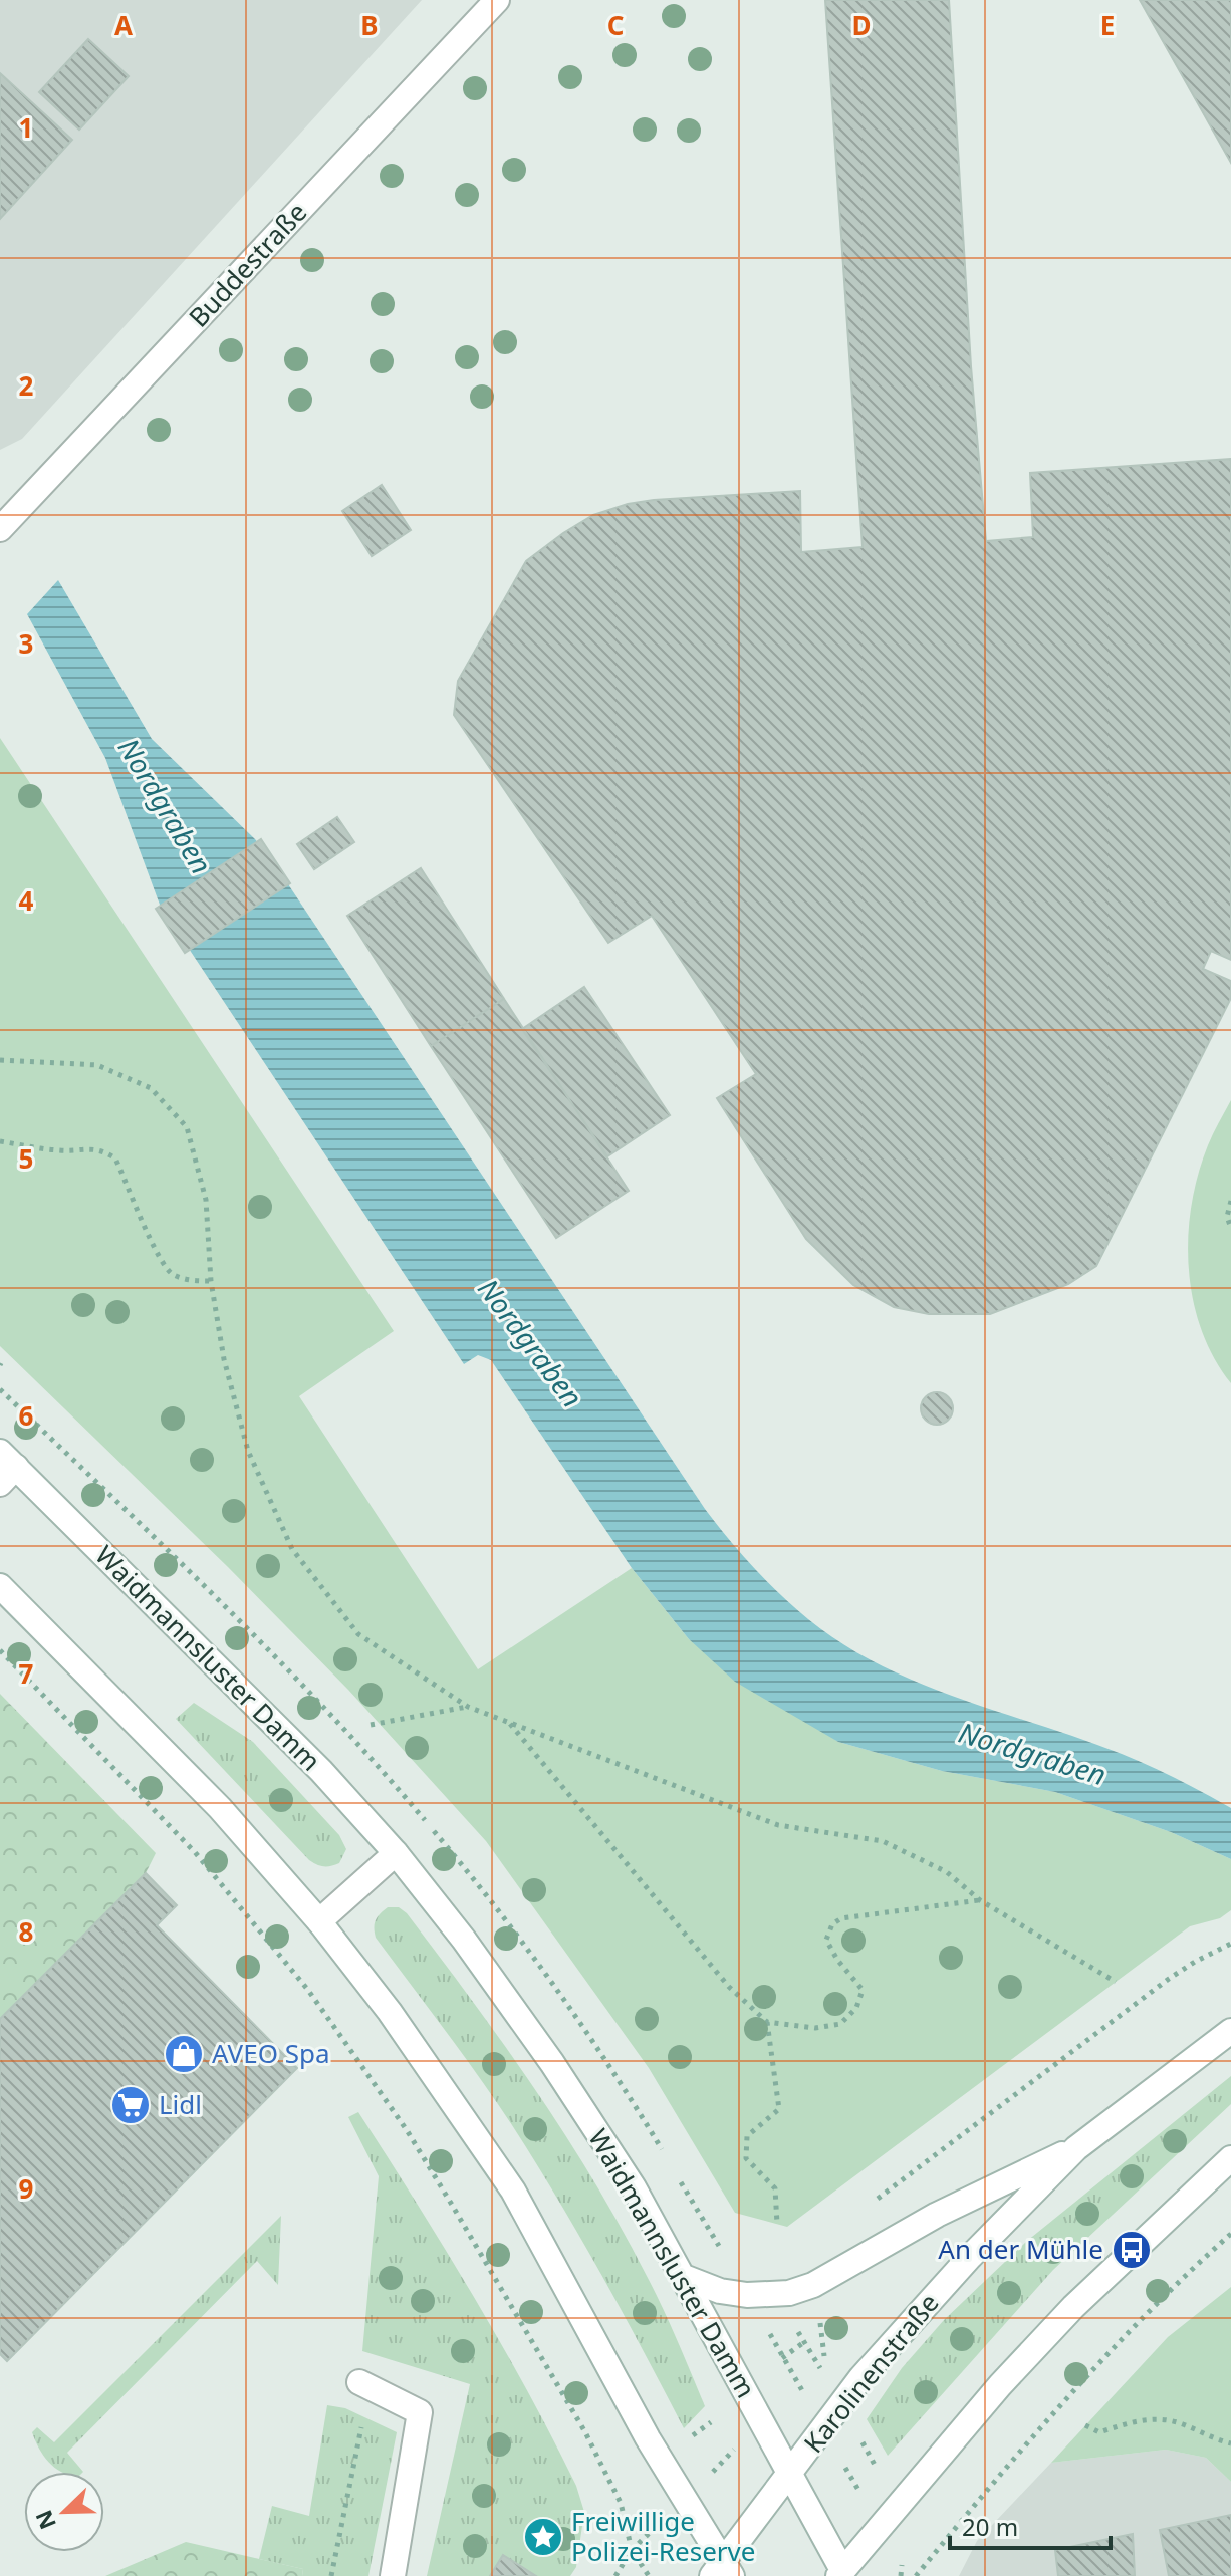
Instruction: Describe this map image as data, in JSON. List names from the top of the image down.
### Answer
{
  "streets": {
    "main road": ["Buddestraße", "Waidmannsluster Damm", "Karolinenstraße"]
  },
  "crossings": [
    ["Waidmannsluster Damm", "Karolinenstraße"]
  ],
  "water": ["Nordgraben"],
  "places": {
    "shop": ["AVEO Spa"],
    "supermarket": ["Lidl"],
    "bus stop": ["An der Mühle"],
    "place": ["Freiwillige Polizei-Reserve"]
  },
  "scale_bar": "20 m",
  "north": "bottom left",
  "grid": {
    "columns": [
      "A",
      "B",
      "C",
      "D",
      "E"
    ],
    "rows": [
      "1",
      "2",
      "3",
      "4",
      "5",
      "6",
      "7",
      "8",
      "9"
    ]
  }
}
